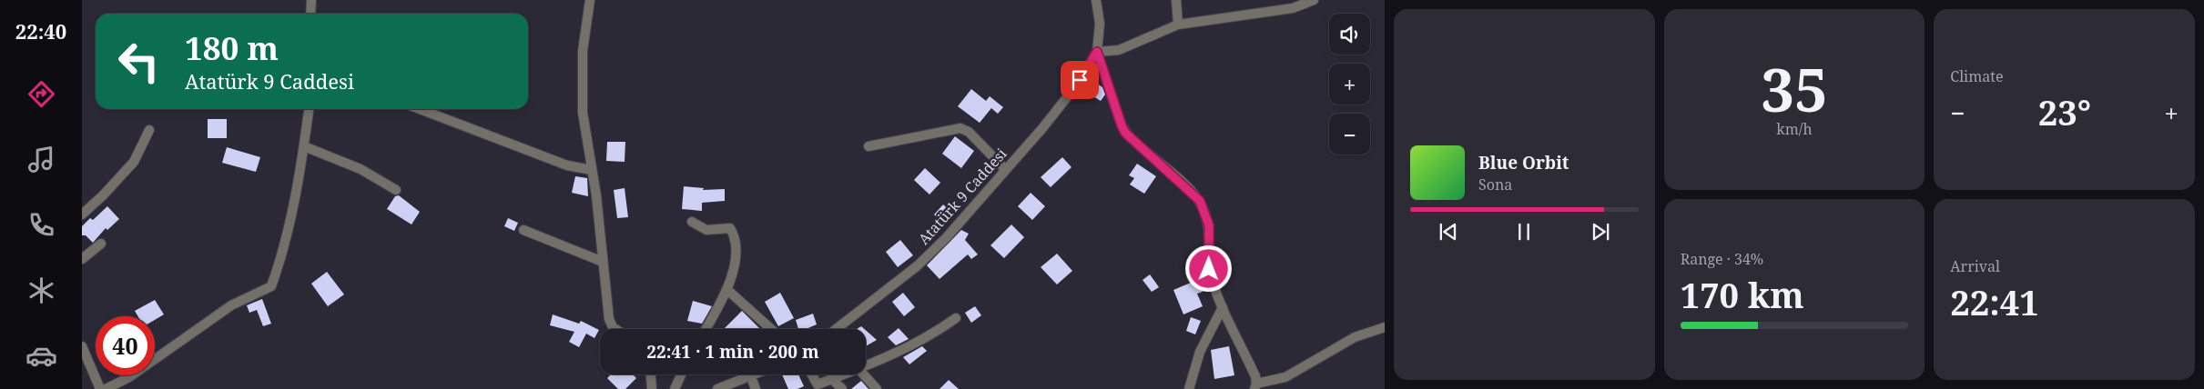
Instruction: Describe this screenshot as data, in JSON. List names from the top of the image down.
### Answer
{
  "streets": {
    "street": ["Atatürk 9 Caddesi"]
  },
  "page": {
    "tabs": "22:40",
    "tile": [
      ["35", "km/h"],
      "Climate",
      ["Range · 34%", "170 km"],
      ["Arrival", "22:41"]
    ],
    "map_buttons": ["+", "−"],
    "turn": ["180 m", "Atatürk 9 Caddesi"],
    "heat": ["−", "23°", "+"],
    "song": ["Blue Orbit", "Sona"],
    "limit": "40",
    "trip": "22:41 · 1 min · 200 m"
  }
}
